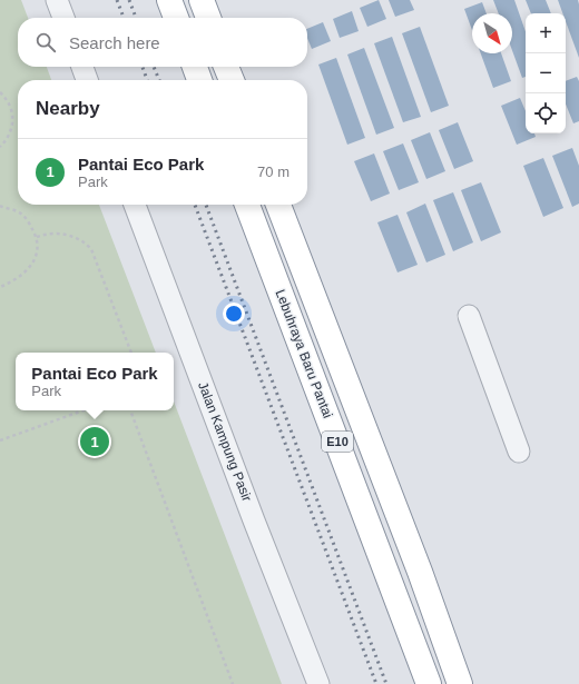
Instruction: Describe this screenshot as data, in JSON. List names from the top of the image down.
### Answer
{
  "streets": {
    "highway": ["Lebuhraya Baru Pantai", "E10"],
    "street": ["Jalan Kampung Pasir"]
  },
  "north": "bottom right",
  "page": {
    "map_buttons": ["+", "−"],
    "search": "Search here",
    "heading": "Nearby",
    "list": [
      {
        "mark": "1",
        "name": "Pantai Eco Park",
        "note": "Park",
        "value": "70 m"
      }
    ],
    "popup": ["Pantai Eco Park", "Park"],
    "pins": "1"
  }
}
